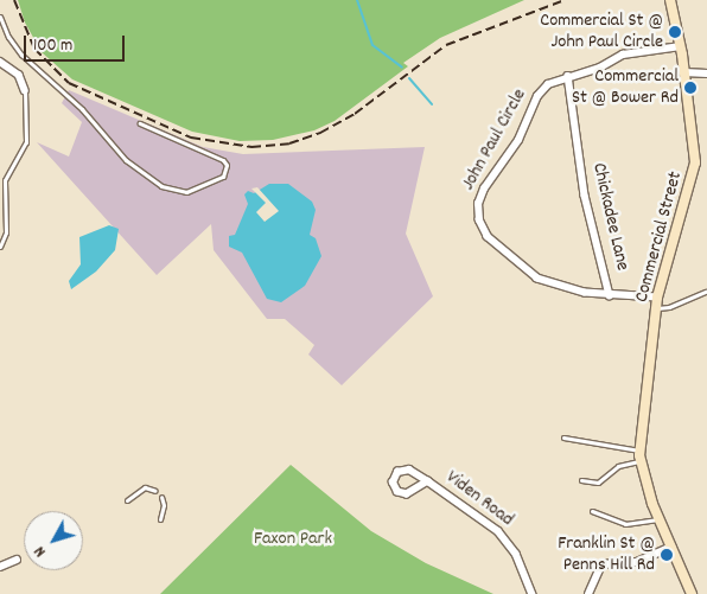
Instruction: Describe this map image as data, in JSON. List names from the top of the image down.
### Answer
{
  "streets": {
    "main road": ["Commercial Street"],
    "street": ["John Paul Circle", "Chickadee Lane", "Viden Road"]
  },
  "crossings": [
    ["John Paul Circle", "Chickadee Lane"],
    ["John Paul Circle", "Commercial Street"]
  ],
  "parks": ["Faxon Park"],
  "places": ["Commercial St @ John Paul Circle", "Commercial St @ Bower Rd", "Franklin St @ Penns Hill Rd"],
  "scale_bar": "100 m",
  "north": "bottom left"
}
